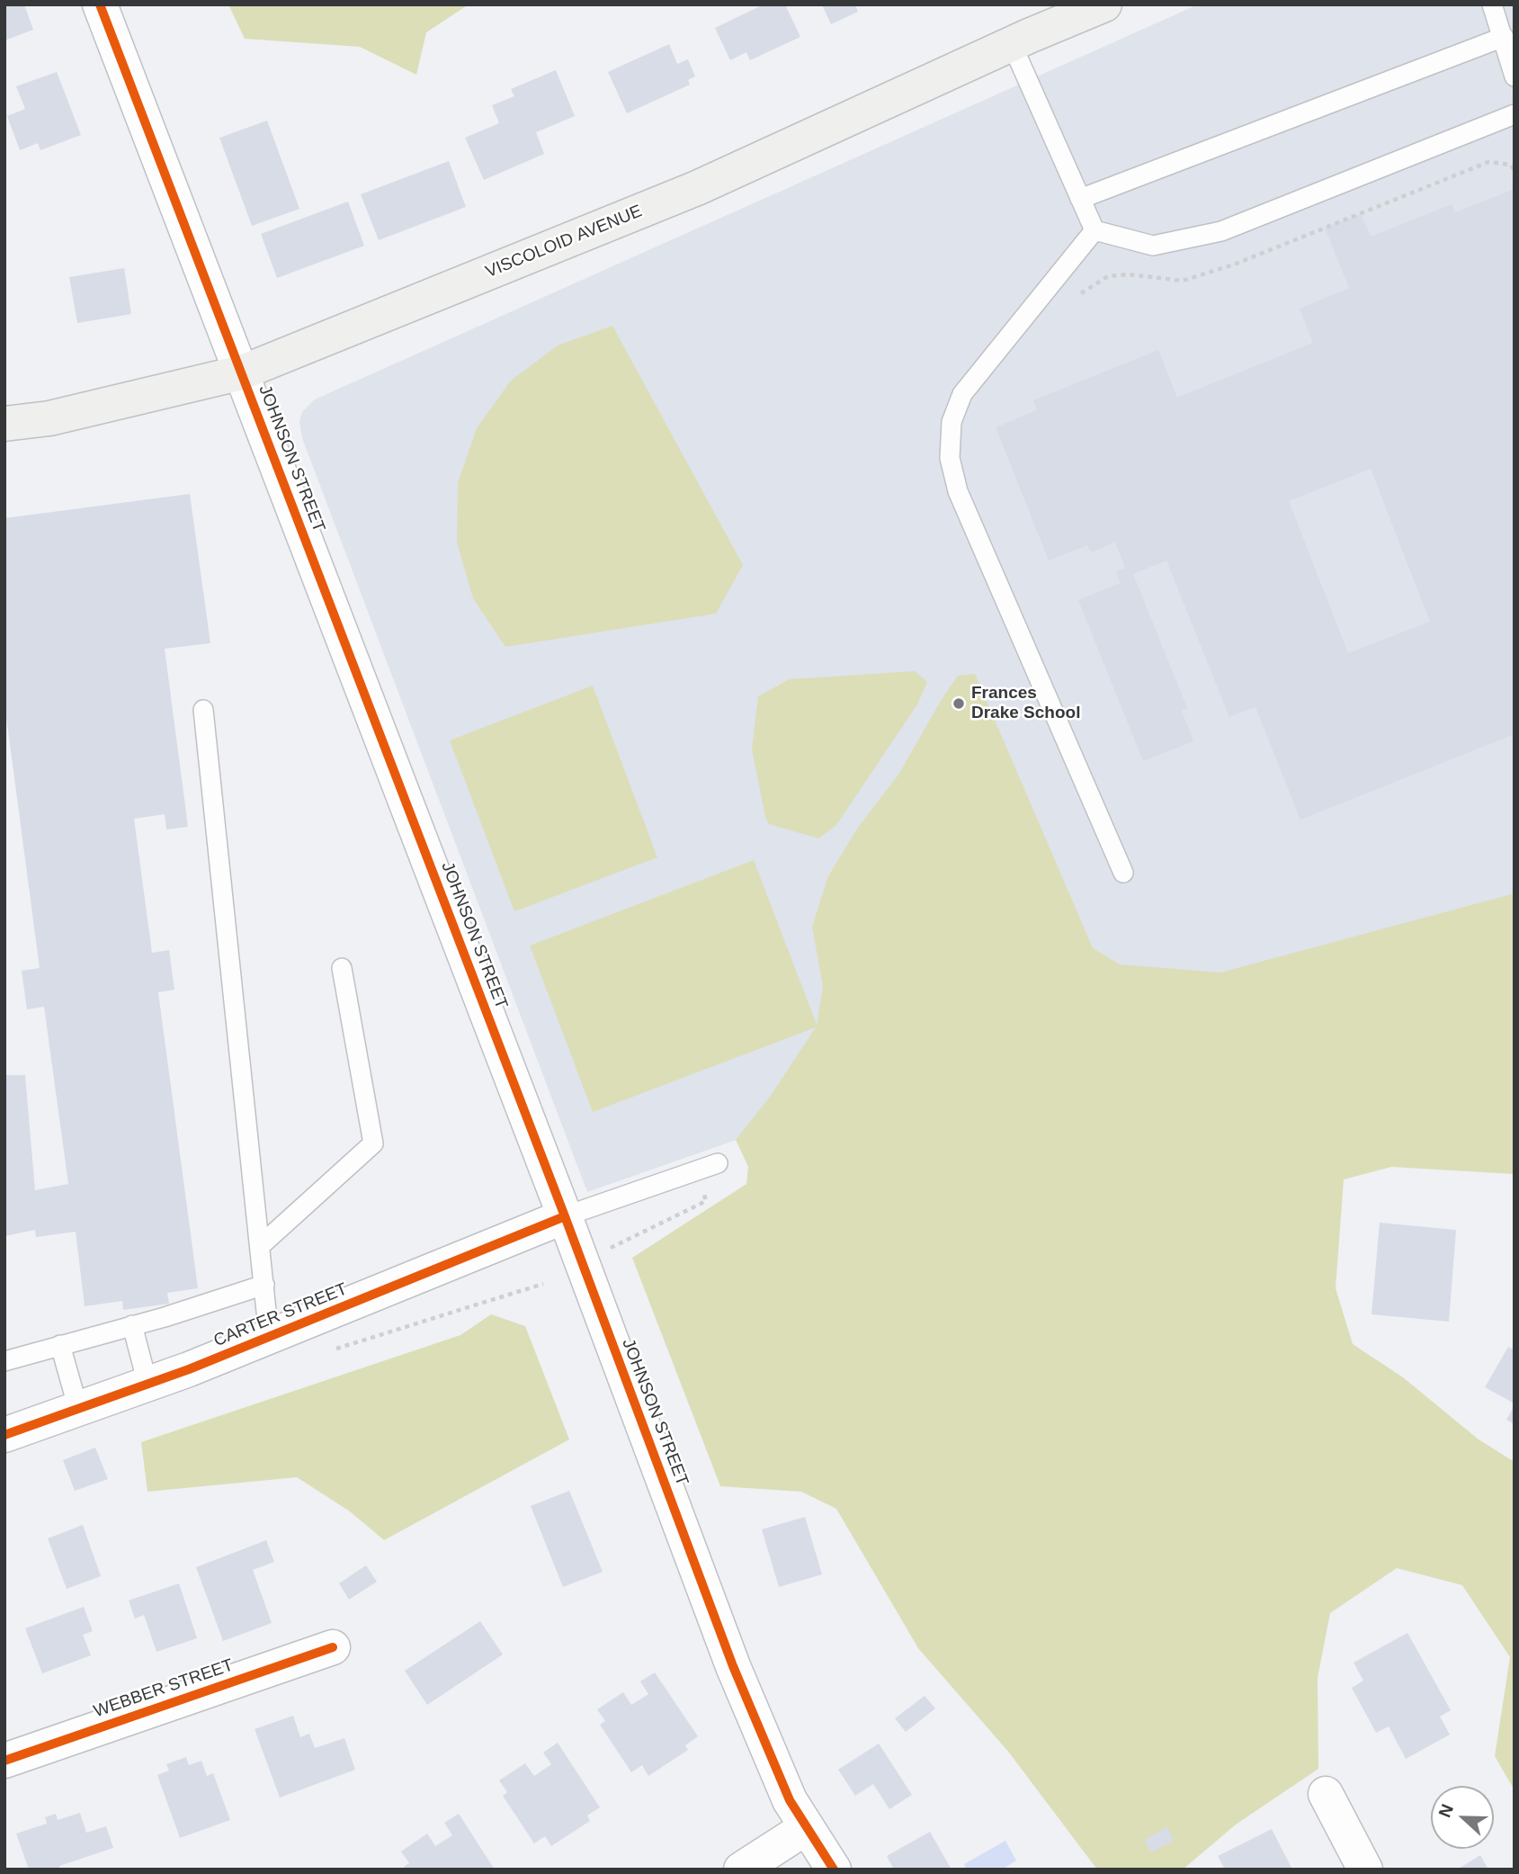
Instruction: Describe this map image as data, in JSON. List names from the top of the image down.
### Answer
{
  "streets": {
    "main road": ["VISCOLOID AVENUE"],
    "street": ["JOHNSON STREET", "CARTER STREET", "WEBBER STREET"]
  },
  "crossings": [
    ["VISCOLOID AVENUE", "JOHNSON STREET"],
    ["JOHNSON STREET", "CARTER STREET"]
  ],
  "places": ["Frances Drake School"],
  "north": "left"
}
